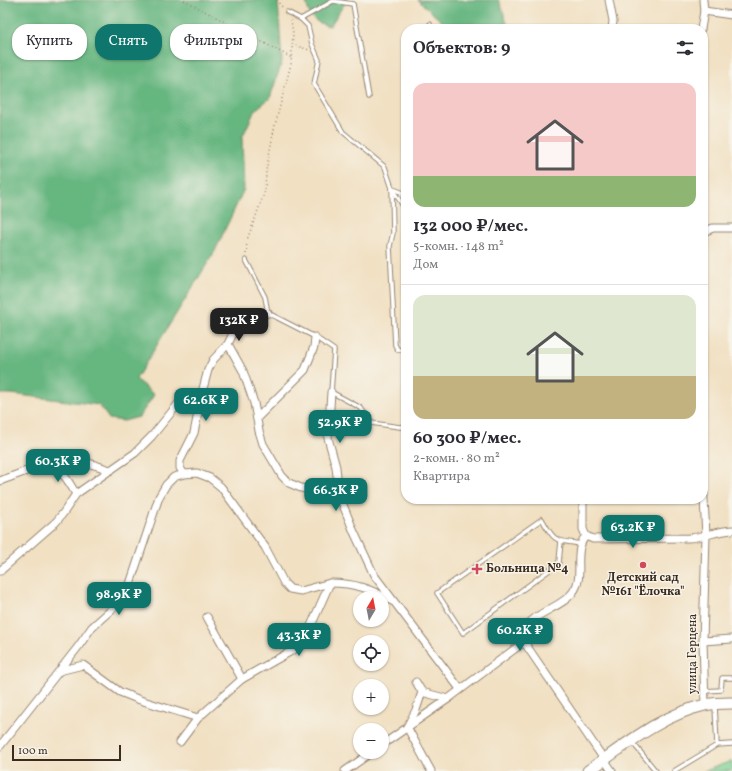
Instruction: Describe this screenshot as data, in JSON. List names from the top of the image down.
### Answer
{
  "streets": {
    "street": ["улица Герцена"]
  },
  "places": {
    "other": ["Детский сад №161 \"Ёлочка\""],
    "health": ["Больница №4"]
  },
  "scale_bar": "100 m",
  "north": "top",
  "page": {
    "chip": ["Купить", "Снять", "Фильтры"],
    "heading": "Объектов: 9",
    "list": [
      {
        "name": "132 000 ₽/мес.",
        "note": "5-комн. · 148 m² · Дом"
      },
      {
        "name": "60 300 ₽/мес.",
        "note": "2-комн. · 80 m² · Квартира"
      }
    ],
    "price": [
      "132K ₽",
      "62.6K ₽",
      "52.9K ₽",
      "60.3K ₽",
      "66.3K ₽",
      "63.2K ₽",
      "98.9K ₽",
      "60.2K ₽",
      "43.3K ₽"
    ],
    "map_buttons": ["+", "−"],
    "scale": "100 m"
  }
}
